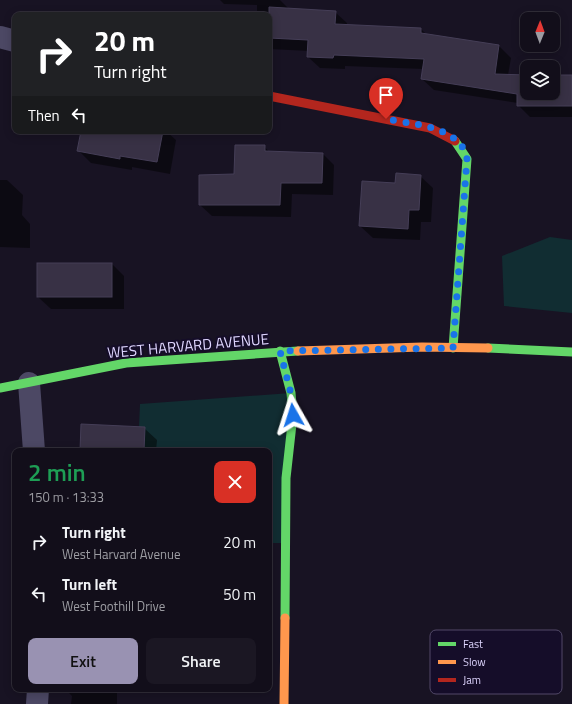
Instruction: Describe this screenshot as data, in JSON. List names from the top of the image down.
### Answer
{
  "streets": {
    "street": ["WEST HARVARD AVENUE"]
  },
  "legend": ["Fast", "Slow", "Jam"],
  "north": "top",
  "page": {
    "turn": ["20 m", "Turn right"],
    "then": "Then",
    "heading": ["2 min", "150 m · 13:33"],
    "list": [
      {
        "name": "Turn right",
        "note": "West Harvard Avenue",
        "value": "20 m"
      },
      {
        "name": "Turn left",
        "note": "West Foothill Drive",
        "value": "50 m"
      }
    ],
    "buttons": ["Exit", "Share"]
  }
}
